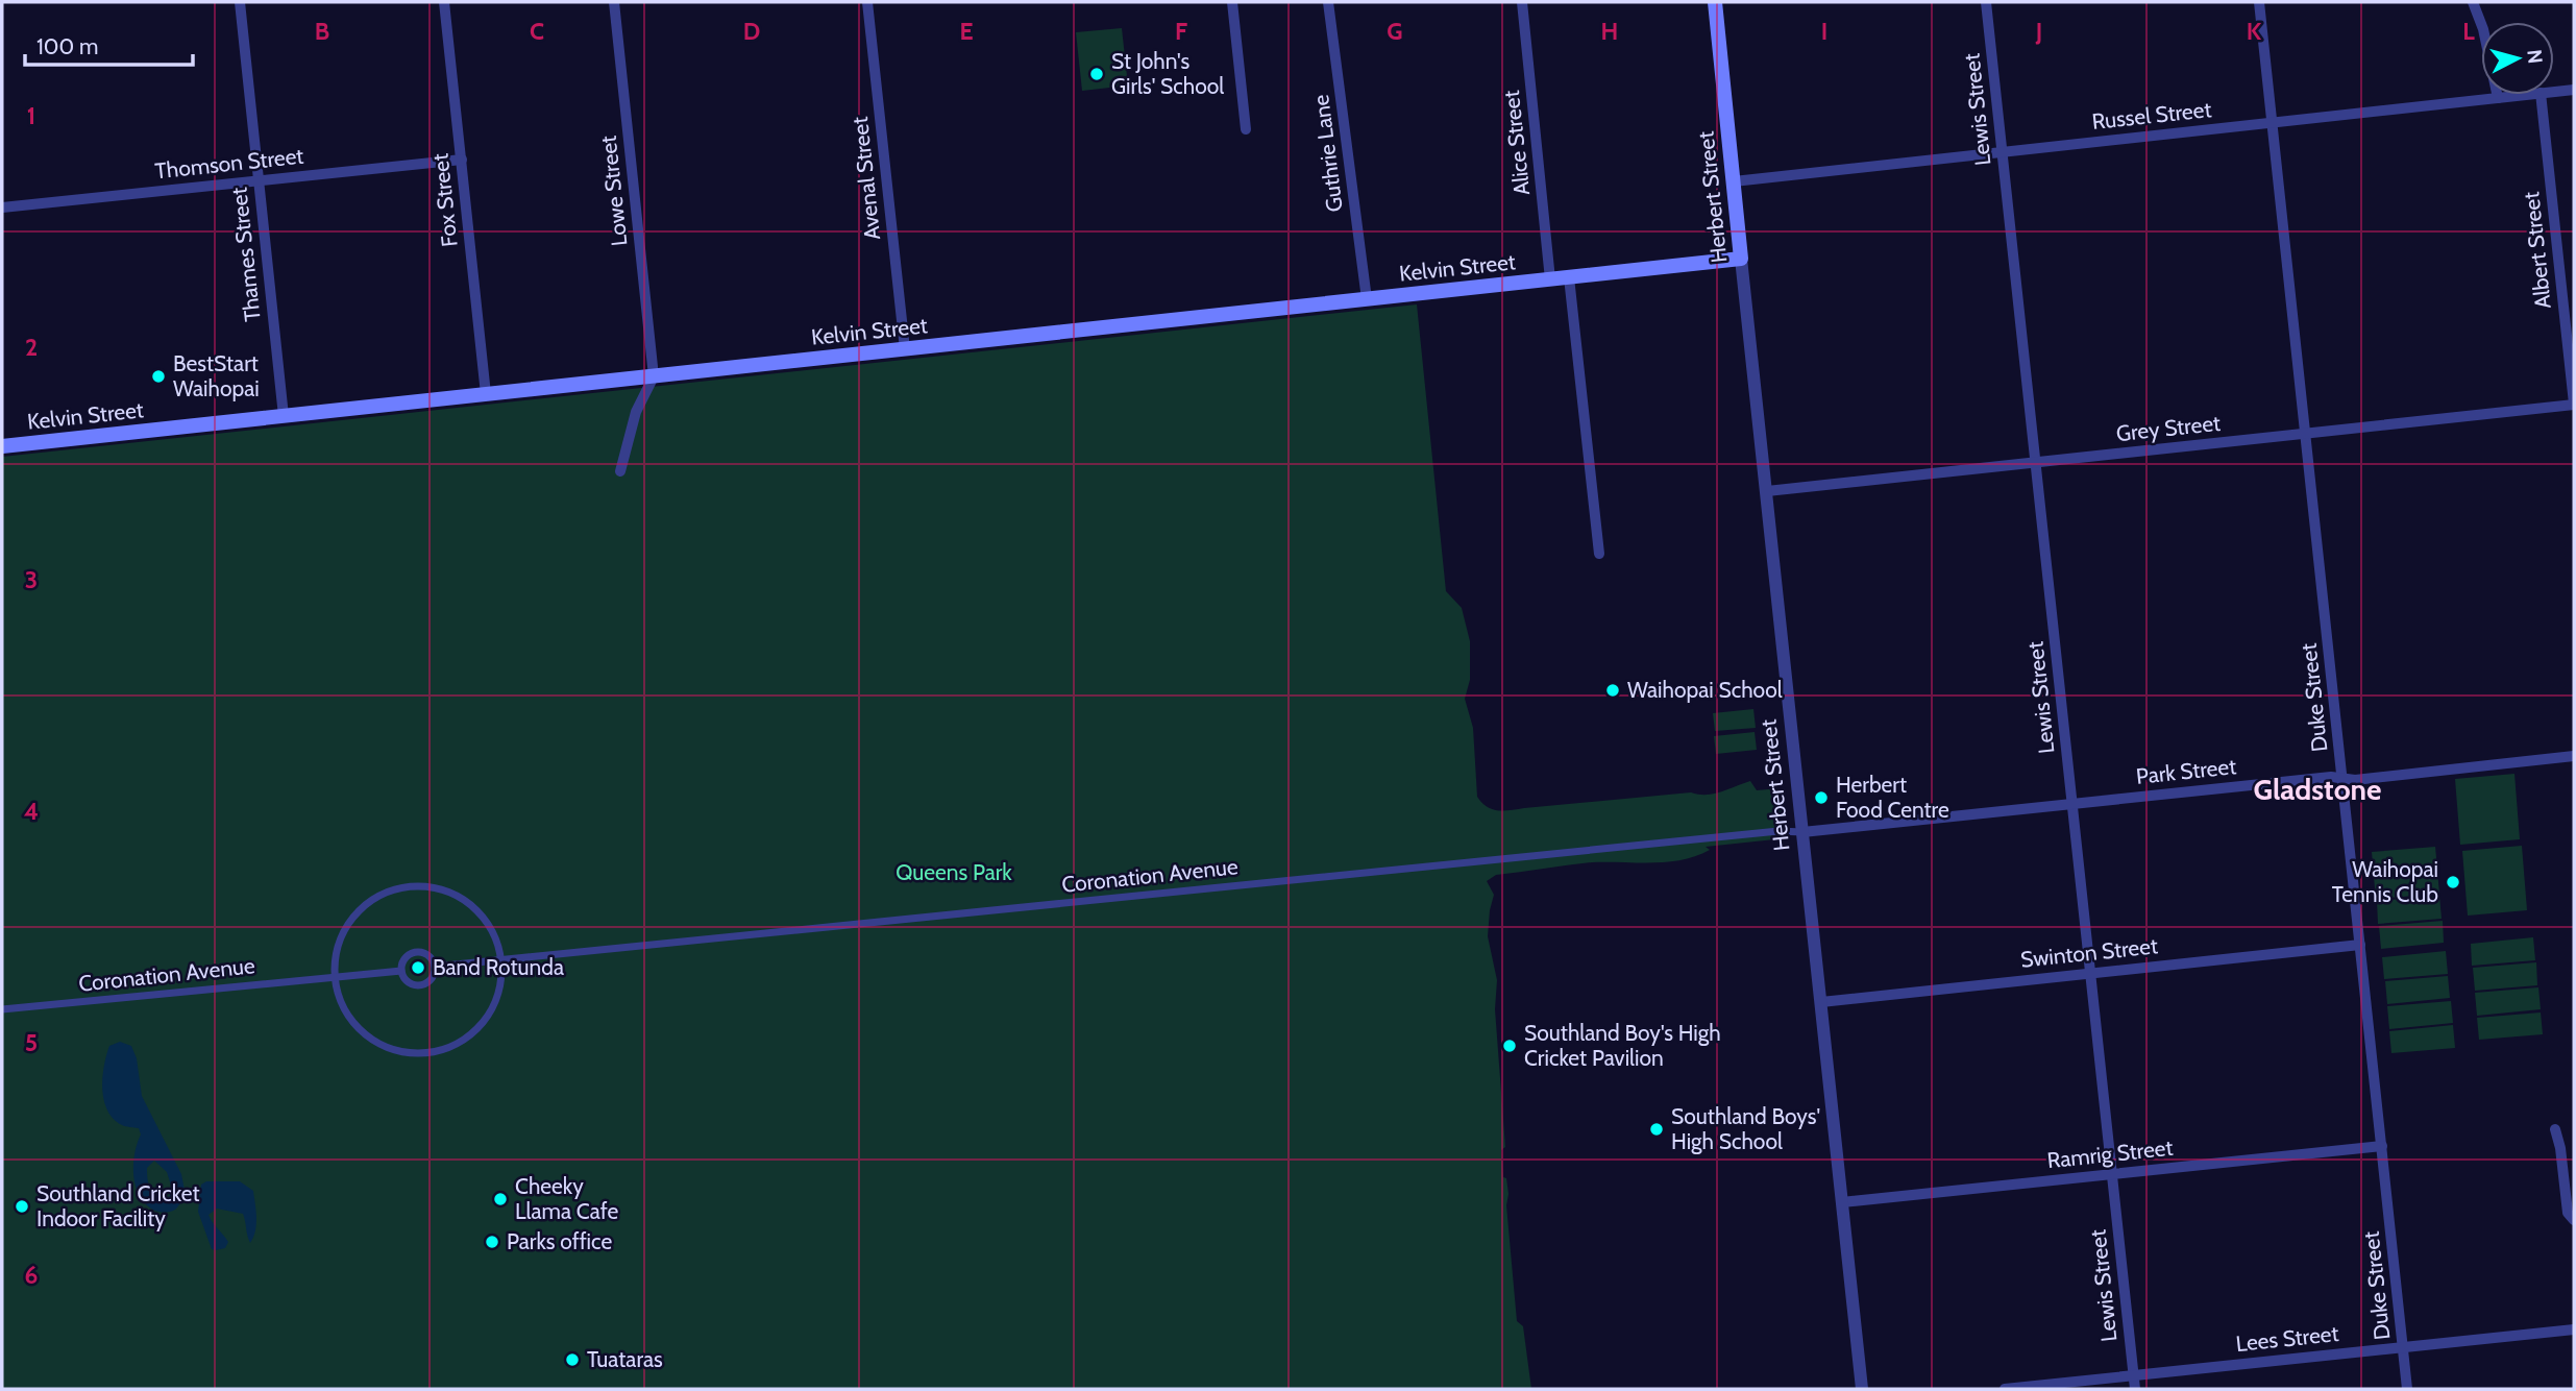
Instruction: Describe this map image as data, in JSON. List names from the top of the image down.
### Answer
{
  "streets": {
    "main road": ["Herbert Street", "Kelvin Street"],
    "street": [
      "Lewis Street",
      "Russel Street",
      "Alice Street",
      "Guthrie Lane",
      "Thomson Street",
      "Avenal Street",
      "Lowe Street",
      "Fox Street",
      "Albert Street",
      "Thames Street",
      "Grey Street",
      "Duke Street",
      "Park Street",
      "Coronation Avenue",
      "Swinton Street",
      "Ramrig Street",
      "Lees Street"
    ]
  },
  "crossings": [
    ["Lewis Street", "Russel Street"],
    ["Lewis Street", "Grey Street"],
    ["Lewis Street", "Park Street"],
    ["Lewis Street", "Swinton Street"],
    ["Lewis Street", "Ramrig Street"],
    ["Lewis Street", "Lees Street"],
    ["Russel Street", "Herbert Street"],
    ["Russel Street", "Duke Street"],
    ["Alice Street", "Kelvin Street"],
    ["Guthrie Lane", "Kelvin Street"],
    ["Thomson Street", "Fox Street"],
    ["Thomson Street", "Thames Street"],
    ["Avenal Street", "Kelvin Street"],
    ["Lowe Street", "Kelvin Street"],
    ["Herbert Street", "Kelvin Street"],
    ["Herbert Street", "Grey Street"],
    ["Herbert Street", "Park Street"],
    ["Herbert Street", "Coronation Avenue"],
    ["Herbert Street", "Swinton Street"],
    ["Herbert Street", "Ramrig Street"],
    ["Fox Street", "Kelvin Street"],
    ["Albert Street", "Grey Street"],
    ["Thames Street", "Kelvin Street"],
    ["Grey Street", "Duke Street"],
    ["Duke Street", "Park Street"],
    ["Duke Street", "Swinton Street"],
    ["Duke Street", "Ramrig Street"],
    ["Duke Street", "Lees Street"],
    ["Park Street", "Coronation Avenue"]
  ],
  "districts": ["Gladstone"],
  "parks": ["Queens Park"],
  "places": [
    "St John's Girls' School",
    "BestStart Waihopai",
    "Waihopai School",
    "Herbert Food Centre",
    "Waihopai Tennis Club",
    "Band Rotunda",
    "Southland Boy's High Cricket Pavilion",
    "Southland Boys' High School",
    "Cheeky Llama Cafe",
    "Southland Cricket Indoor Facility",
    "Parks office",
    "Tuataras"
  ],
  "scale_bar": "100 m",
  "north": "right",
  "grid": {
    "columns": [
      "B",
      "C",
      "D",
      "E",
      "F",
      "G",
      "H",
      "I",
      "J",
      "K",
      "L"
    ],
    "rows": [
      "1",
      "2",
      "3",
      "4",
      "5",
      "6"
    ]
  }
}
